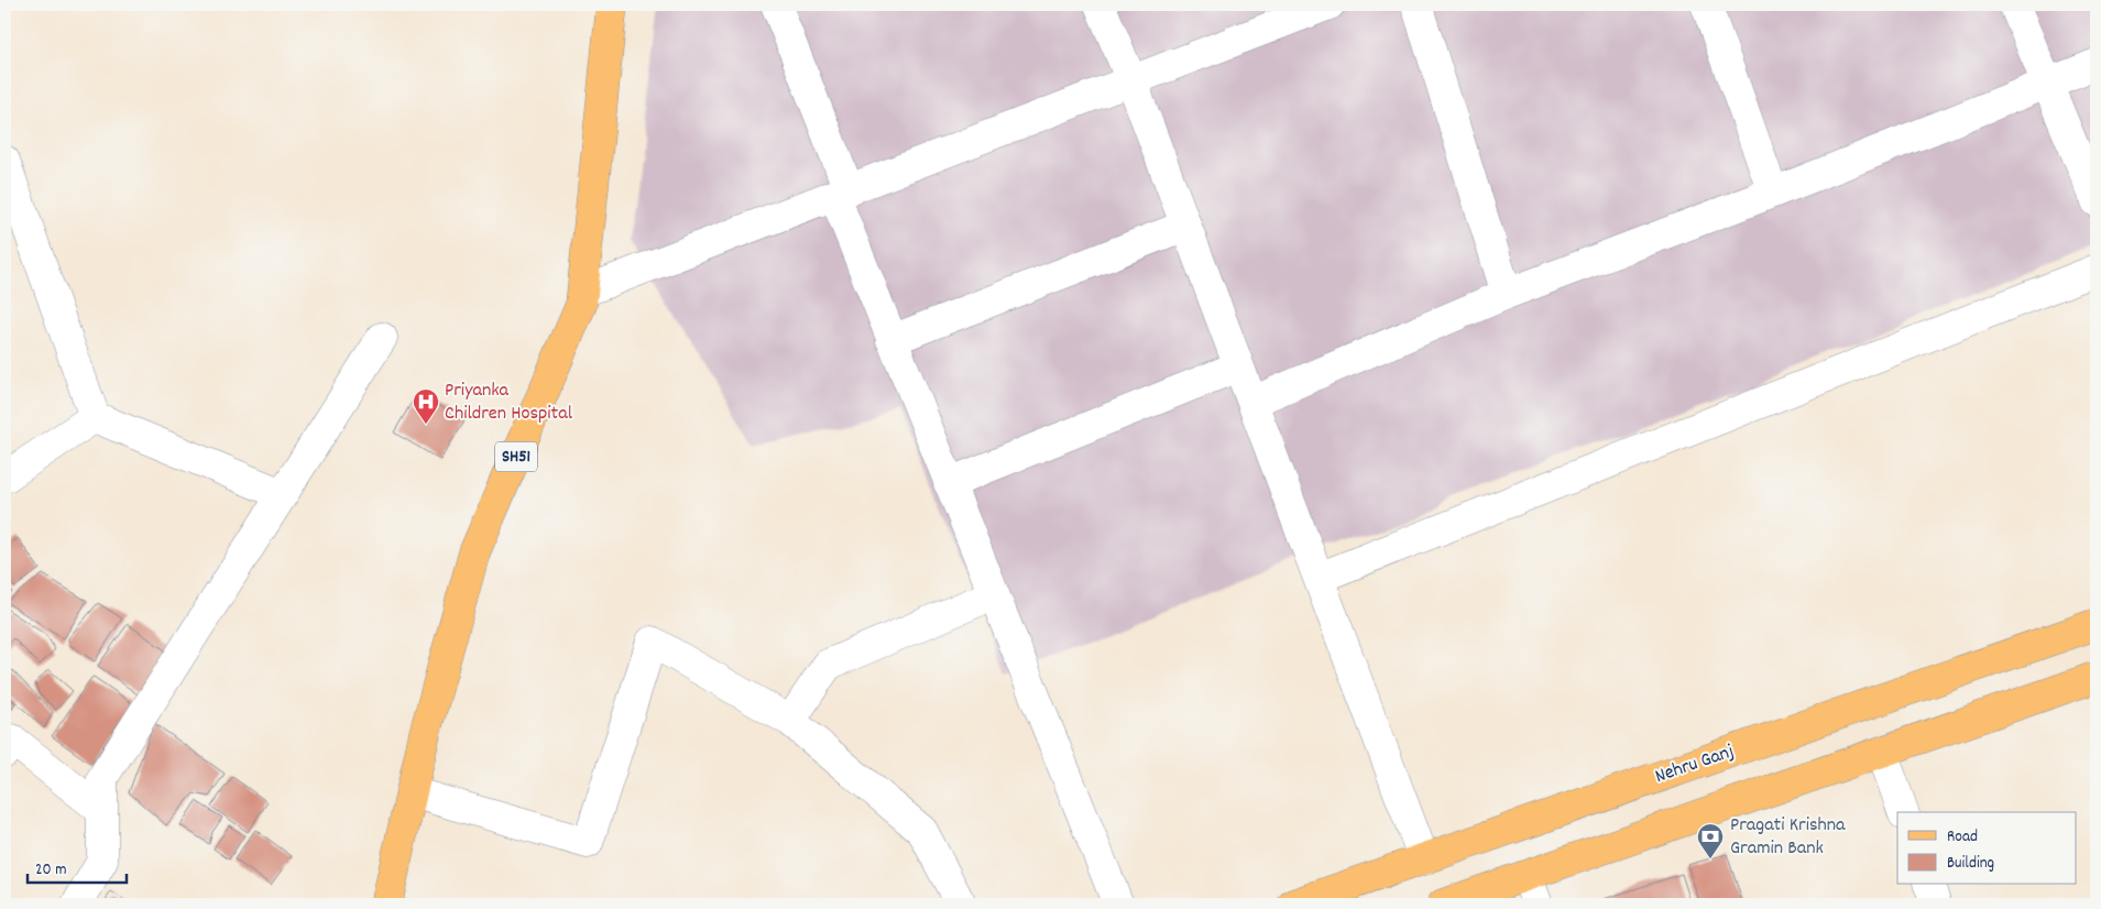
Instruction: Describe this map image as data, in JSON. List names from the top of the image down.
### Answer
{
  "streets": {
    "main road": ["SH51", "Nehru Ganj"]
  },
  "places": {
    "hospital": ["Priyanka Children Hospital"],
    "bank": ["Pragati Krishna Gramin Bank"]
  },
  "legend": ["Road", "Building"],
  "scale_bar": "20 m"
}
